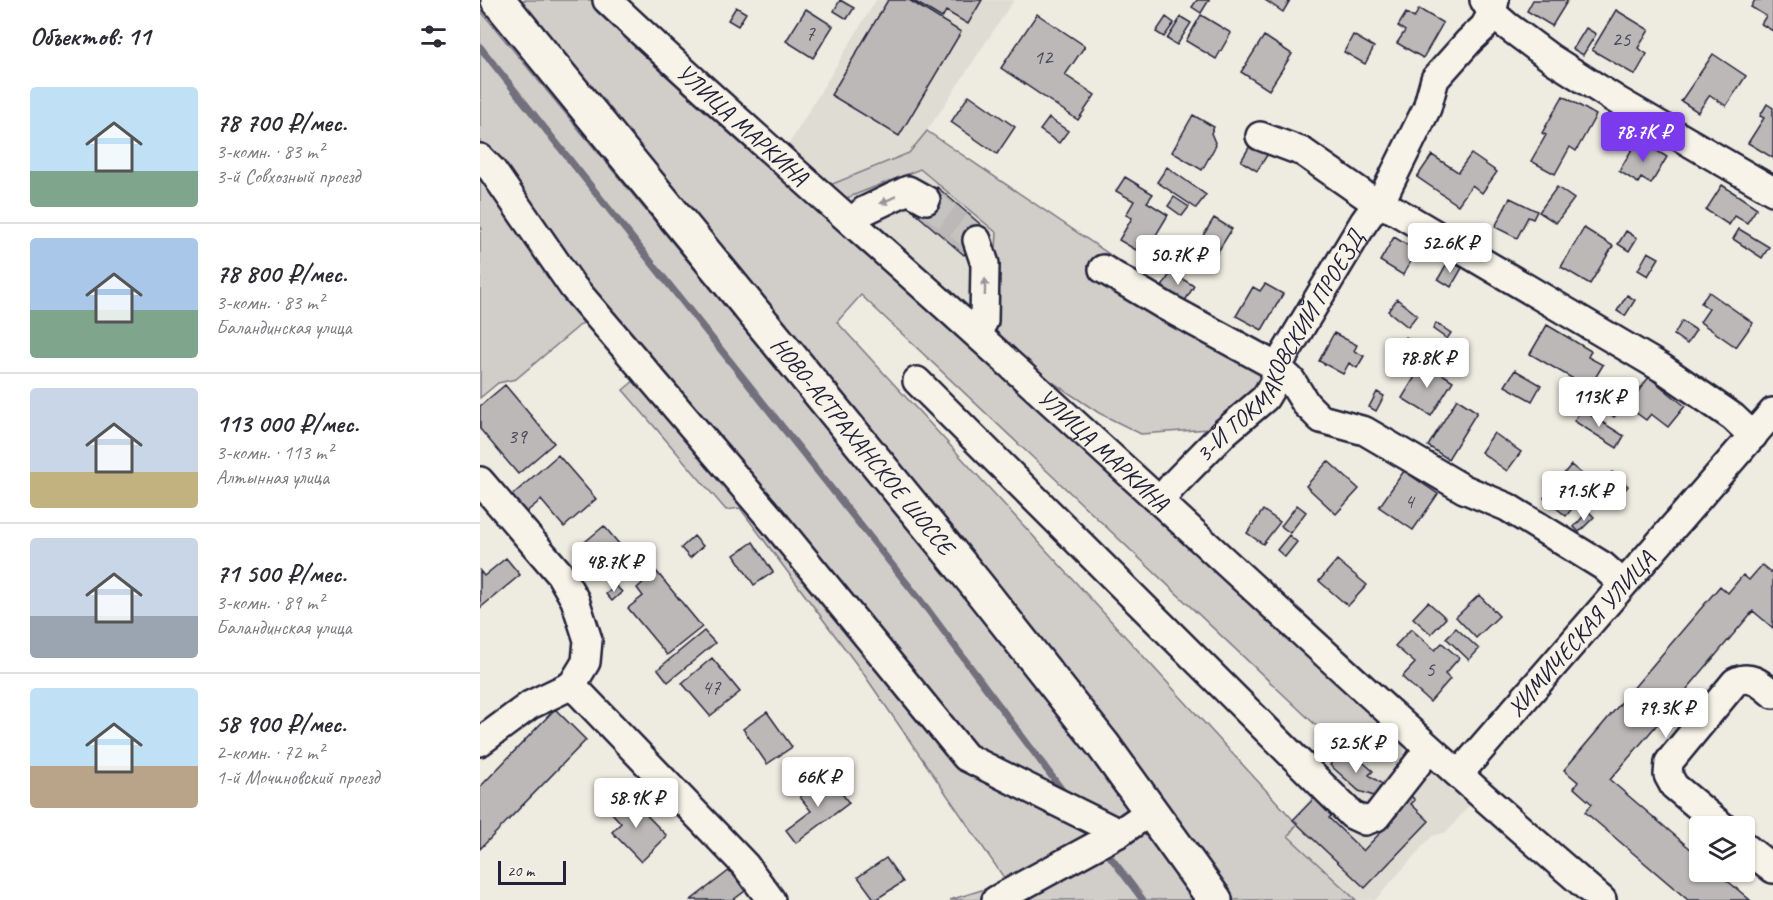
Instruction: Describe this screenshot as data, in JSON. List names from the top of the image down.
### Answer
{
  "streets": {
    "main road": ["НОВО-АСТРАХАНСКОЕ ШОССЕ"],
    "street": ["УЛИЦА МАРКИНА", "3-Й ТОКМАКОВСКИЙ ПРОЕЗД", "ХИМИЧЕСКАЯ УЛИЦА"]
  },
  "crossings": [
    ["УЛИЦА МАРКИНА", "3-Й ТОКМАКОВСКИЙ ПРОЕЗД"],
    ["УЛИЦА МАРКИНА", "ХИМИЧЕСКАЯ УЛИЦА"]
  ],
  "house_numbers": [
    "7",
    "25",
    "12",
    "39",
    "4",
    "5",
    "47"
  ],
  "scale_bar": "20 m",
  "page": {
    "heading": "Объектов: 11",
    "list": [
      {
        "name": "78 700 ₽/мес.",
        "note": "3-комн. · 83 m² · 3-й Совхозный проезд"
      },
      {
        "name": "78 800 ₽/мес.",
        "note": "3-комн. · 83 m² · Баландинская улица"
      },
      {
        "name": "113 000 ₽/мес.",
        "note": "3-комн. · 113 m² · Алтынная улица"
      },
      {
        "name": "71 500 ₽/мес.",
        "note": "3-комн. · 89 m² · Баландинская улица"
      },
      {
        "name": "58 900 ₽/мес.",
        "note": "2-комн. · 72 m² · 1-й Мочиновский проезд"
      }
    ],
    "price": [
      "78.7K ₽",
      "52.6K ₽",
      "50.7K ₽",
      "78.8K ₽",
      "113K ₽",
      "71.5K ₽",
      "48.7K ₽",
      "79.3K ₽",
      "52.5K ₽",
      "66K ₽",
      "58.9K ₽"
    ],
    "scale": "20 m"
  }
}
